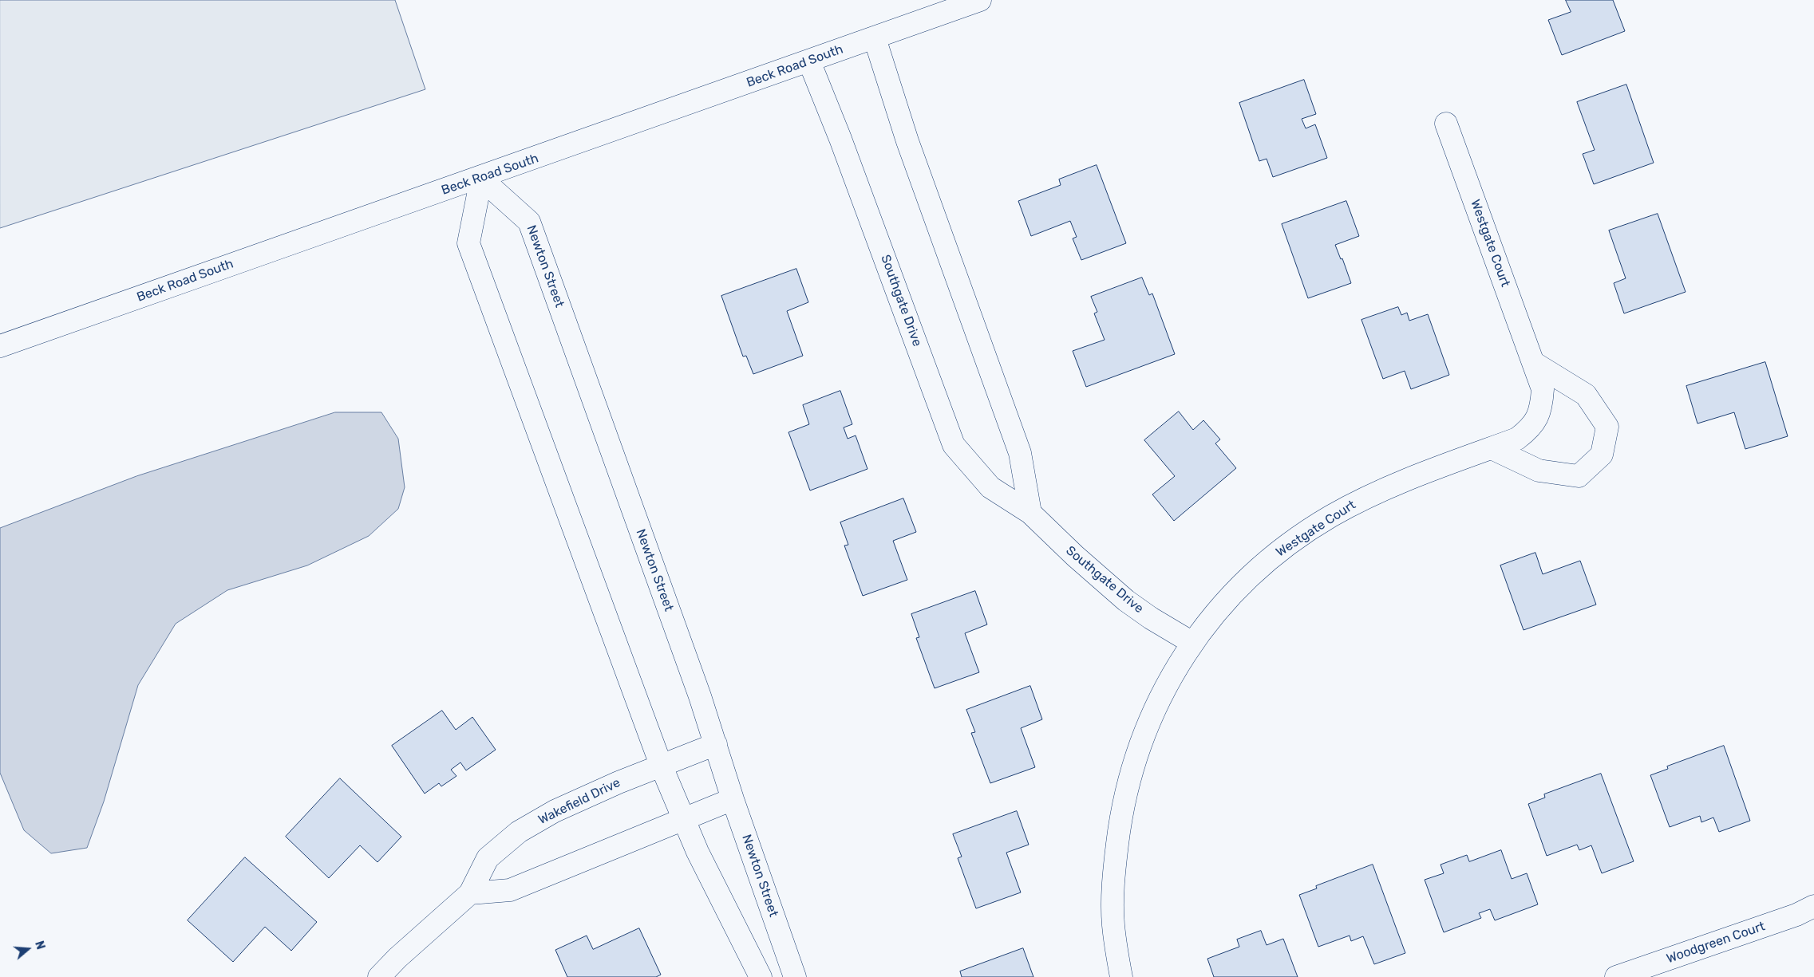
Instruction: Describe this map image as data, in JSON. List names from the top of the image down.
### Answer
{
  "streets": {
    "street": [
      "Beck Road South",
      "Westgate Court",
      "Newton Street",
      "Southgate Drive",
      "Wakefield Drive",
      "Woodgreen Court"
    ]
  },
  "crossings": [
    ["Beck Road South", "Newton Street"],
    ["Beck Road South", "Southgate Drive"],
    ["Westgate Court", "Southgate Drive"],
    ["Newton Street", "Wakefield Drive"]
  ],
  "north": "right"
}
